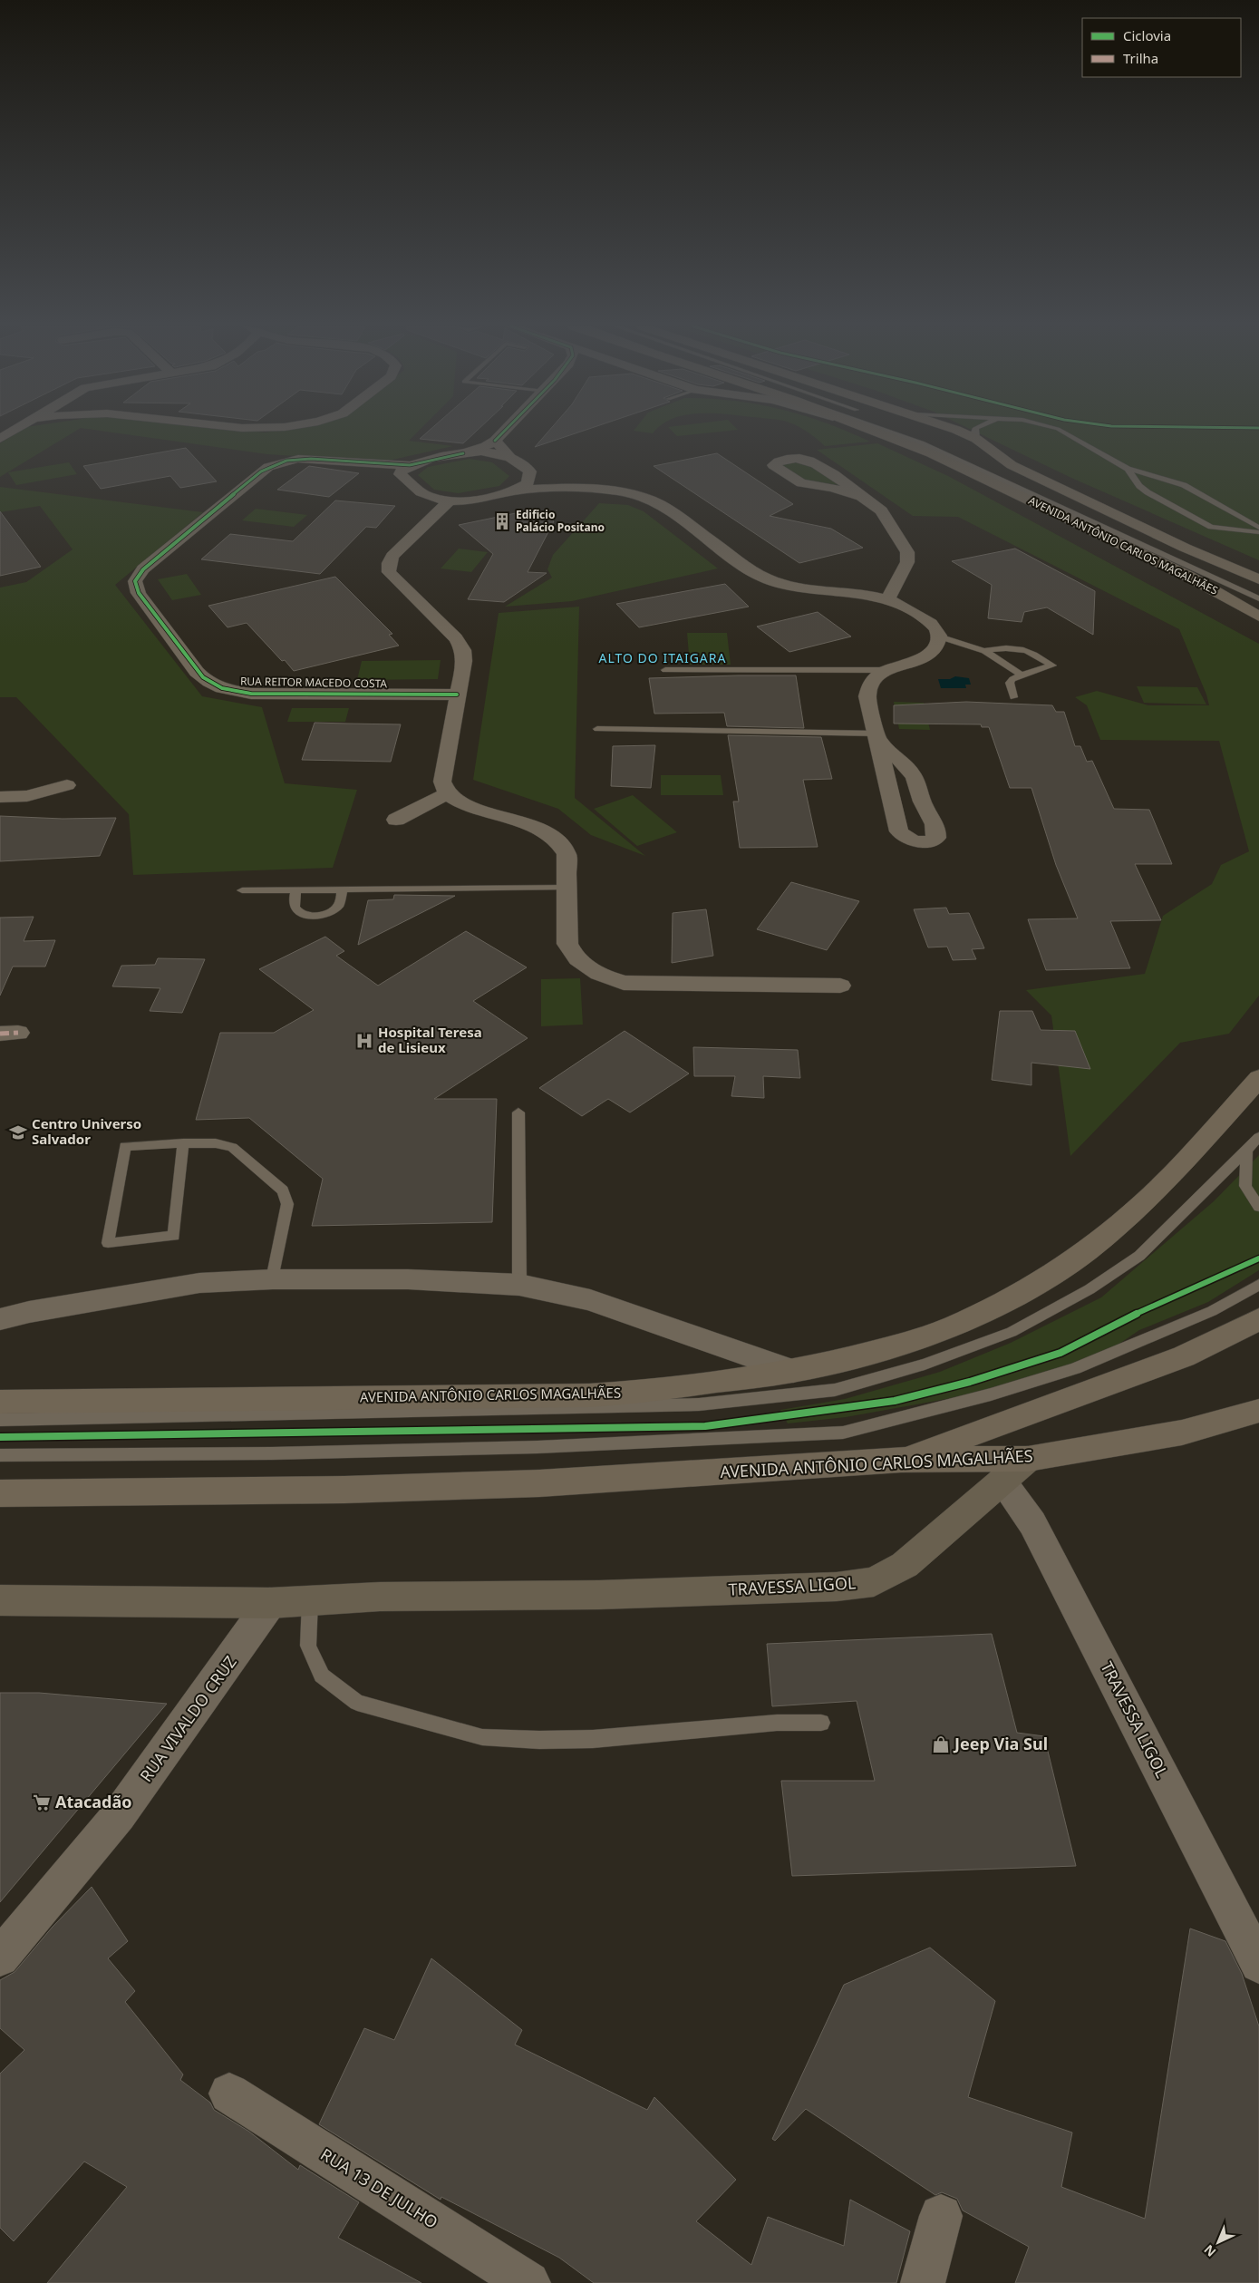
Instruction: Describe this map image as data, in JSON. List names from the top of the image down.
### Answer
{
  "streets": {
    "main road": ["AVENIDA ANTÔNIO CARLOS MAGALHÃES", "TRAVESSA LIGOL"],
    "street": ["RUA REITOR MACEDO COSTA", "RUA VIVALDO CRUZ", "RUA 13 DE JULHO"]
  },
  "crossings": [
    ["AVENIDA ANTÔNIO CARLOS MAGALHÃES", "TRAVESSA LIGOL"]
  ],
  "districts": ["ALTO DO ITAIGARA"],
  "places": {
    "building": ["Edificio Palácio Positano"],
    "hospital": ["Hospital Teresa de Lisieux"],
    "school or university": ["Centro Universo Salvador"],
    "shop": ["Jeep Via Sul"],
    "supermarket": ["Atacadão"]
  },
  "legend": ["Ciclovia", "Trilha"],
  "north": "bottom left"
}
